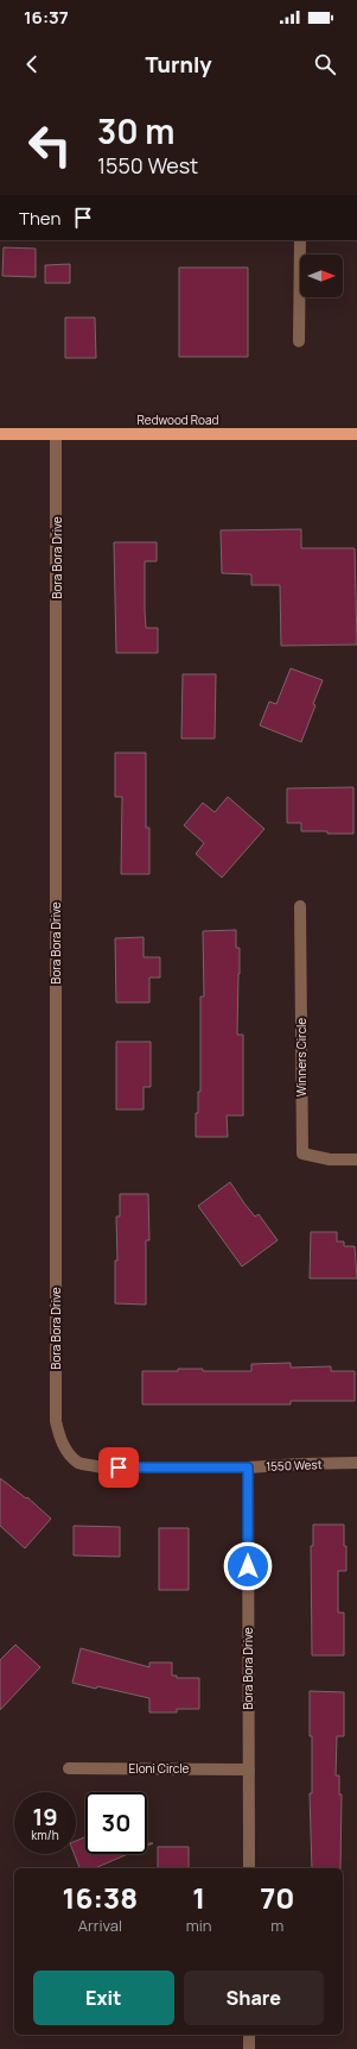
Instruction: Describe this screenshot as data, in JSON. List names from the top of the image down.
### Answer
{
  "streets": {
    "main road": ["Redwood Road"],
    "street": [
      "Bora Bora Drive",
      "Winners Circle",
      "1550 West",
      "Eloni Circle"
    ]
  },
  "crossings": [
    ["Redwood Road", "Bora Bora Drive"],
    ["Bora Bora Drive", "1550 West"],
    ["Bora Bora Drive", "Eloni Circle"]
  ],
  "north": "right",
  "page": {
    "status": "16:37",
    "header": "Turnly",
    "turn": ["30 m", "1550 West"],
    "then": "Then",
    "speed": "19 km/h",
    "limit": "30",
    "eta": [
      "16:38",
      "Arrival",
      "1",
      "min",
      "70",
      "m"
    ],
    "buttons": ["Exit", "Share"]
  }
}
